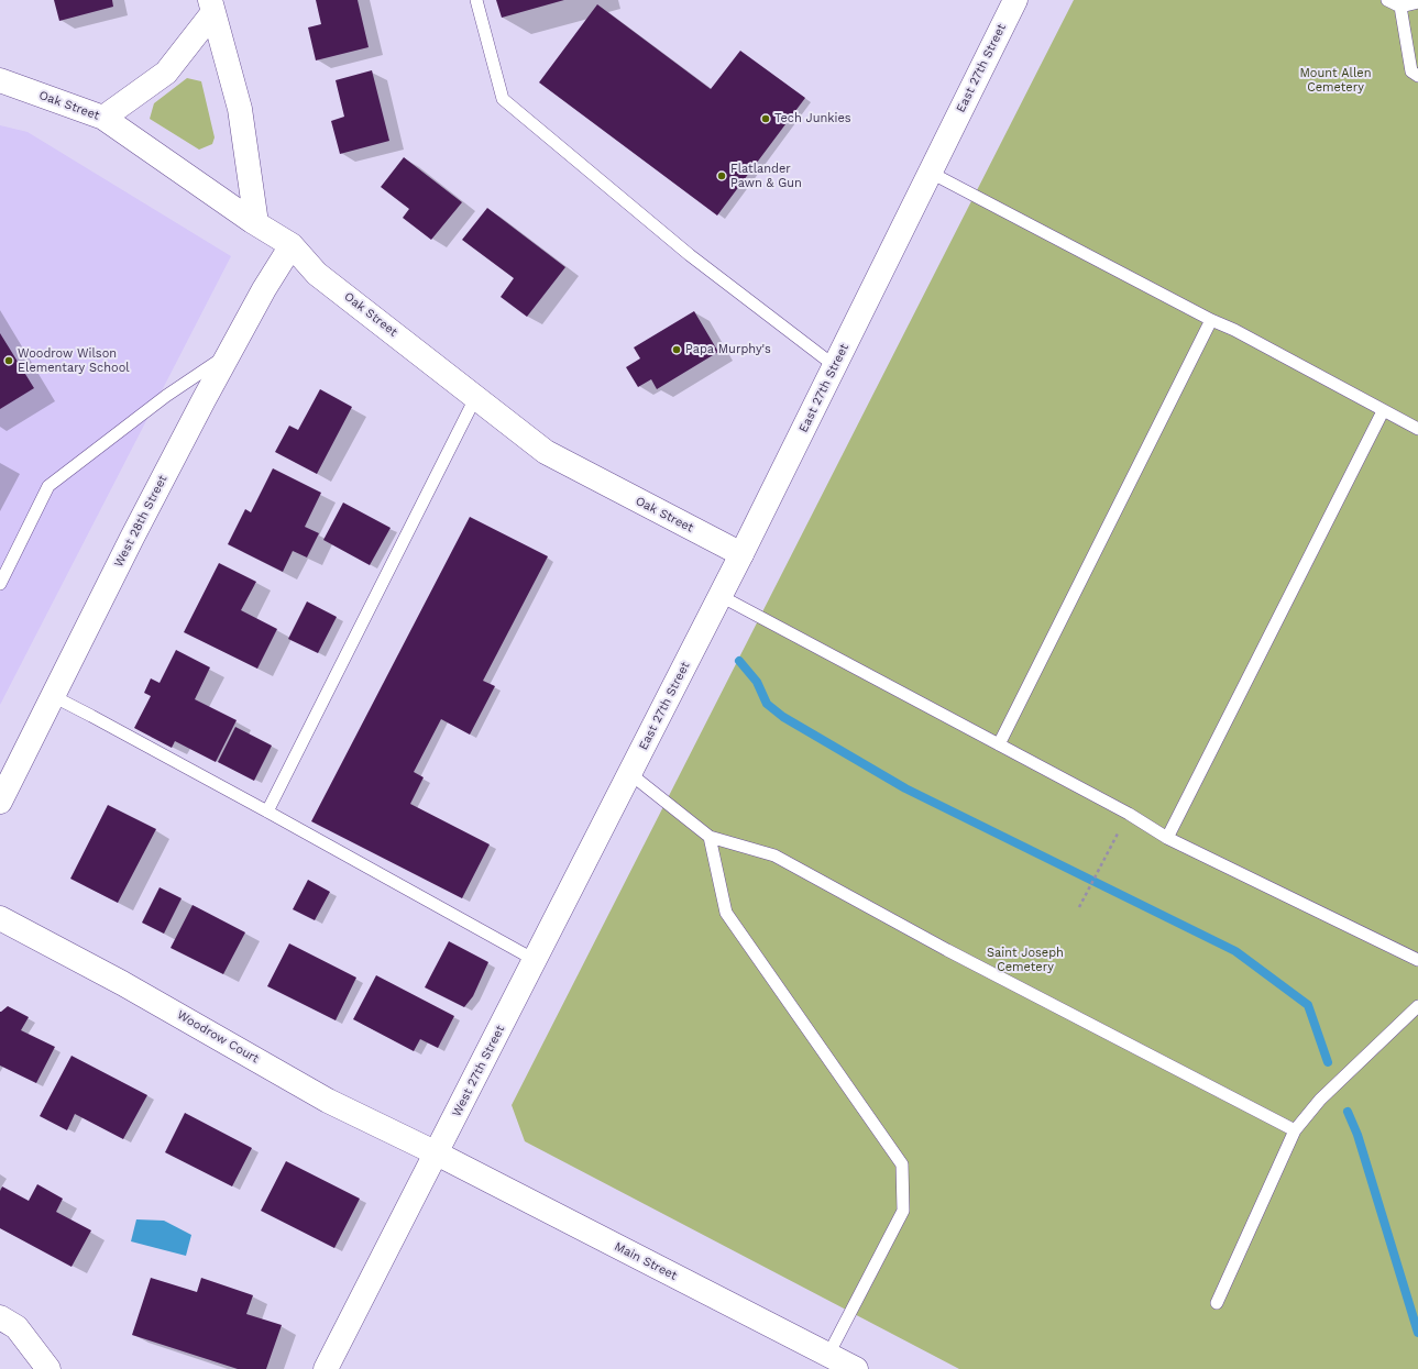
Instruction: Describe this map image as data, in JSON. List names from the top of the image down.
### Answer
{
  "streets": {
    "street": [
      "East 27th Street",
      "Oak Street",
      "West 28th Street",
      "Woodrow Court",
      "West 27th Street",
      "Main Street"
    ]
  },
  "crossings": [
    ["East 27th Street", "Oak Street"],
    ["East 27th Street", "West 27th Street"],
    ["Oak Street", "West 28th Street"],
    ["Woodrow Court", "West 27th Street"],
    ["Woodrow Court", "Main Street"],
    ["West 27th Street", "Main Street"]
  ],
  "parks": ["Mount Allen Cemetery", "Saint Joseph Cemetery"],
  "places": [
    "Tech Junkies",
    "Flatlander Pawn & Gun",
    "Papa Murphy's",
    "Woodrow Wilson Elementary School"
  ]
}
